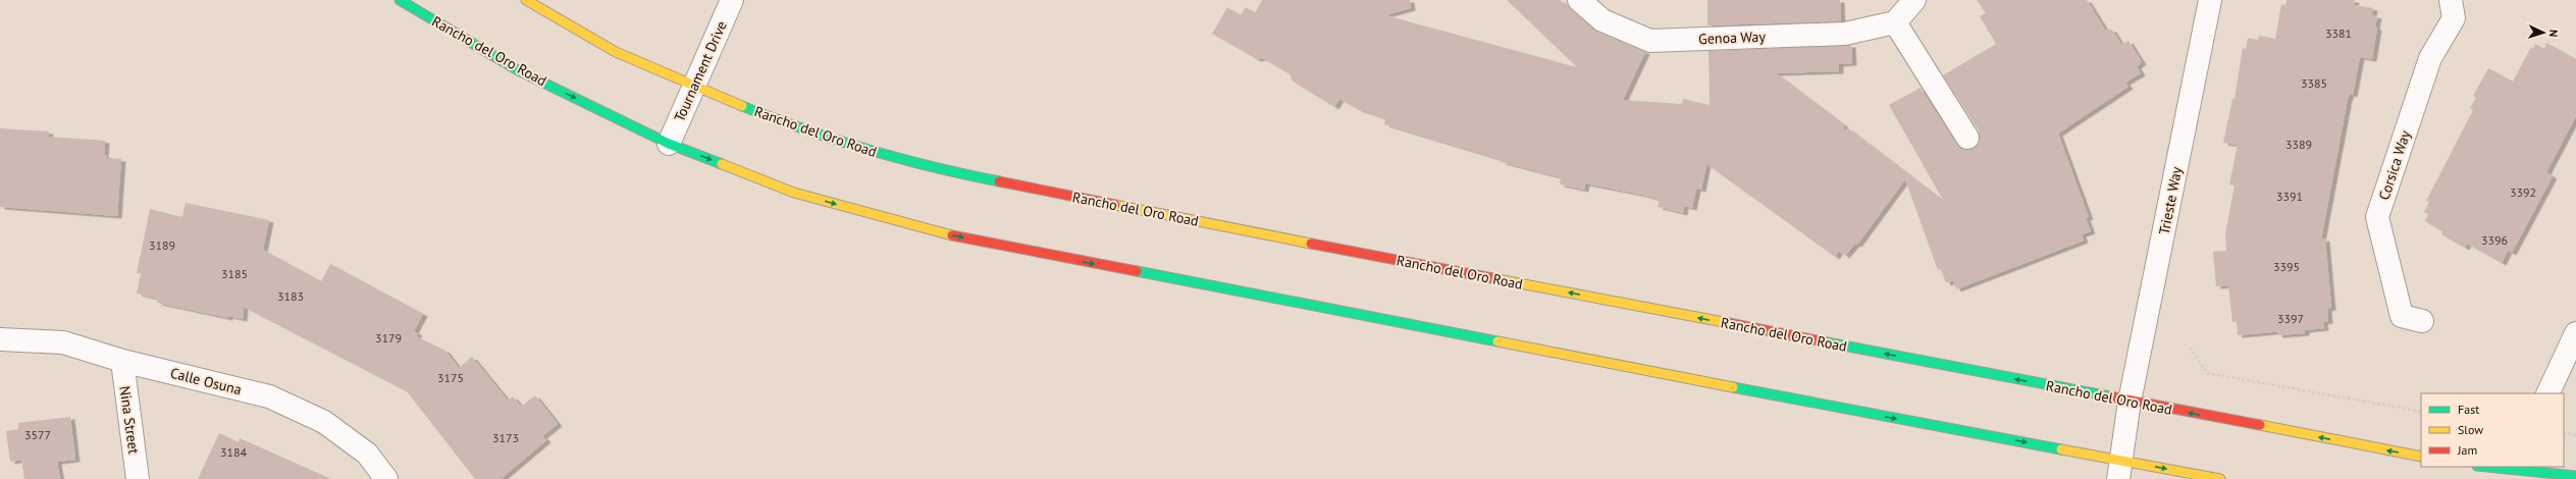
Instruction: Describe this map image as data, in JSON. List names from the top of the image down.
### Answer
{
  "streets": {
    "main road": ["Rancho del Oro Road"],
    "street": [
      "Genoa Way",
      "Tournament Drive",
      "Corsica Way",
      "Trieste Way",
      "Calle Osuna",
      "Nina Street"
    ]
  },
  "crossings": [
    ["Rancho del Oro Road", "Tournament Drive"],
    ["Rancho del Oro Road", "Trieste Way"],
    ["Calle Osuna", "Nina Street"]
  ],
  "house_numbers": [
    "3381",
    "3385",
    "3389",
    "3392",
    "3391",
    "3396",
    "3189",
    "3395",
    "3185",
    "3183",
    "3397",
    "3179",
    "3175",
    "3577",
    "3173",
    "3184"
  ],
  "legend": ["Fast", "Slow", "Jam"],
  "north": "right"
}
